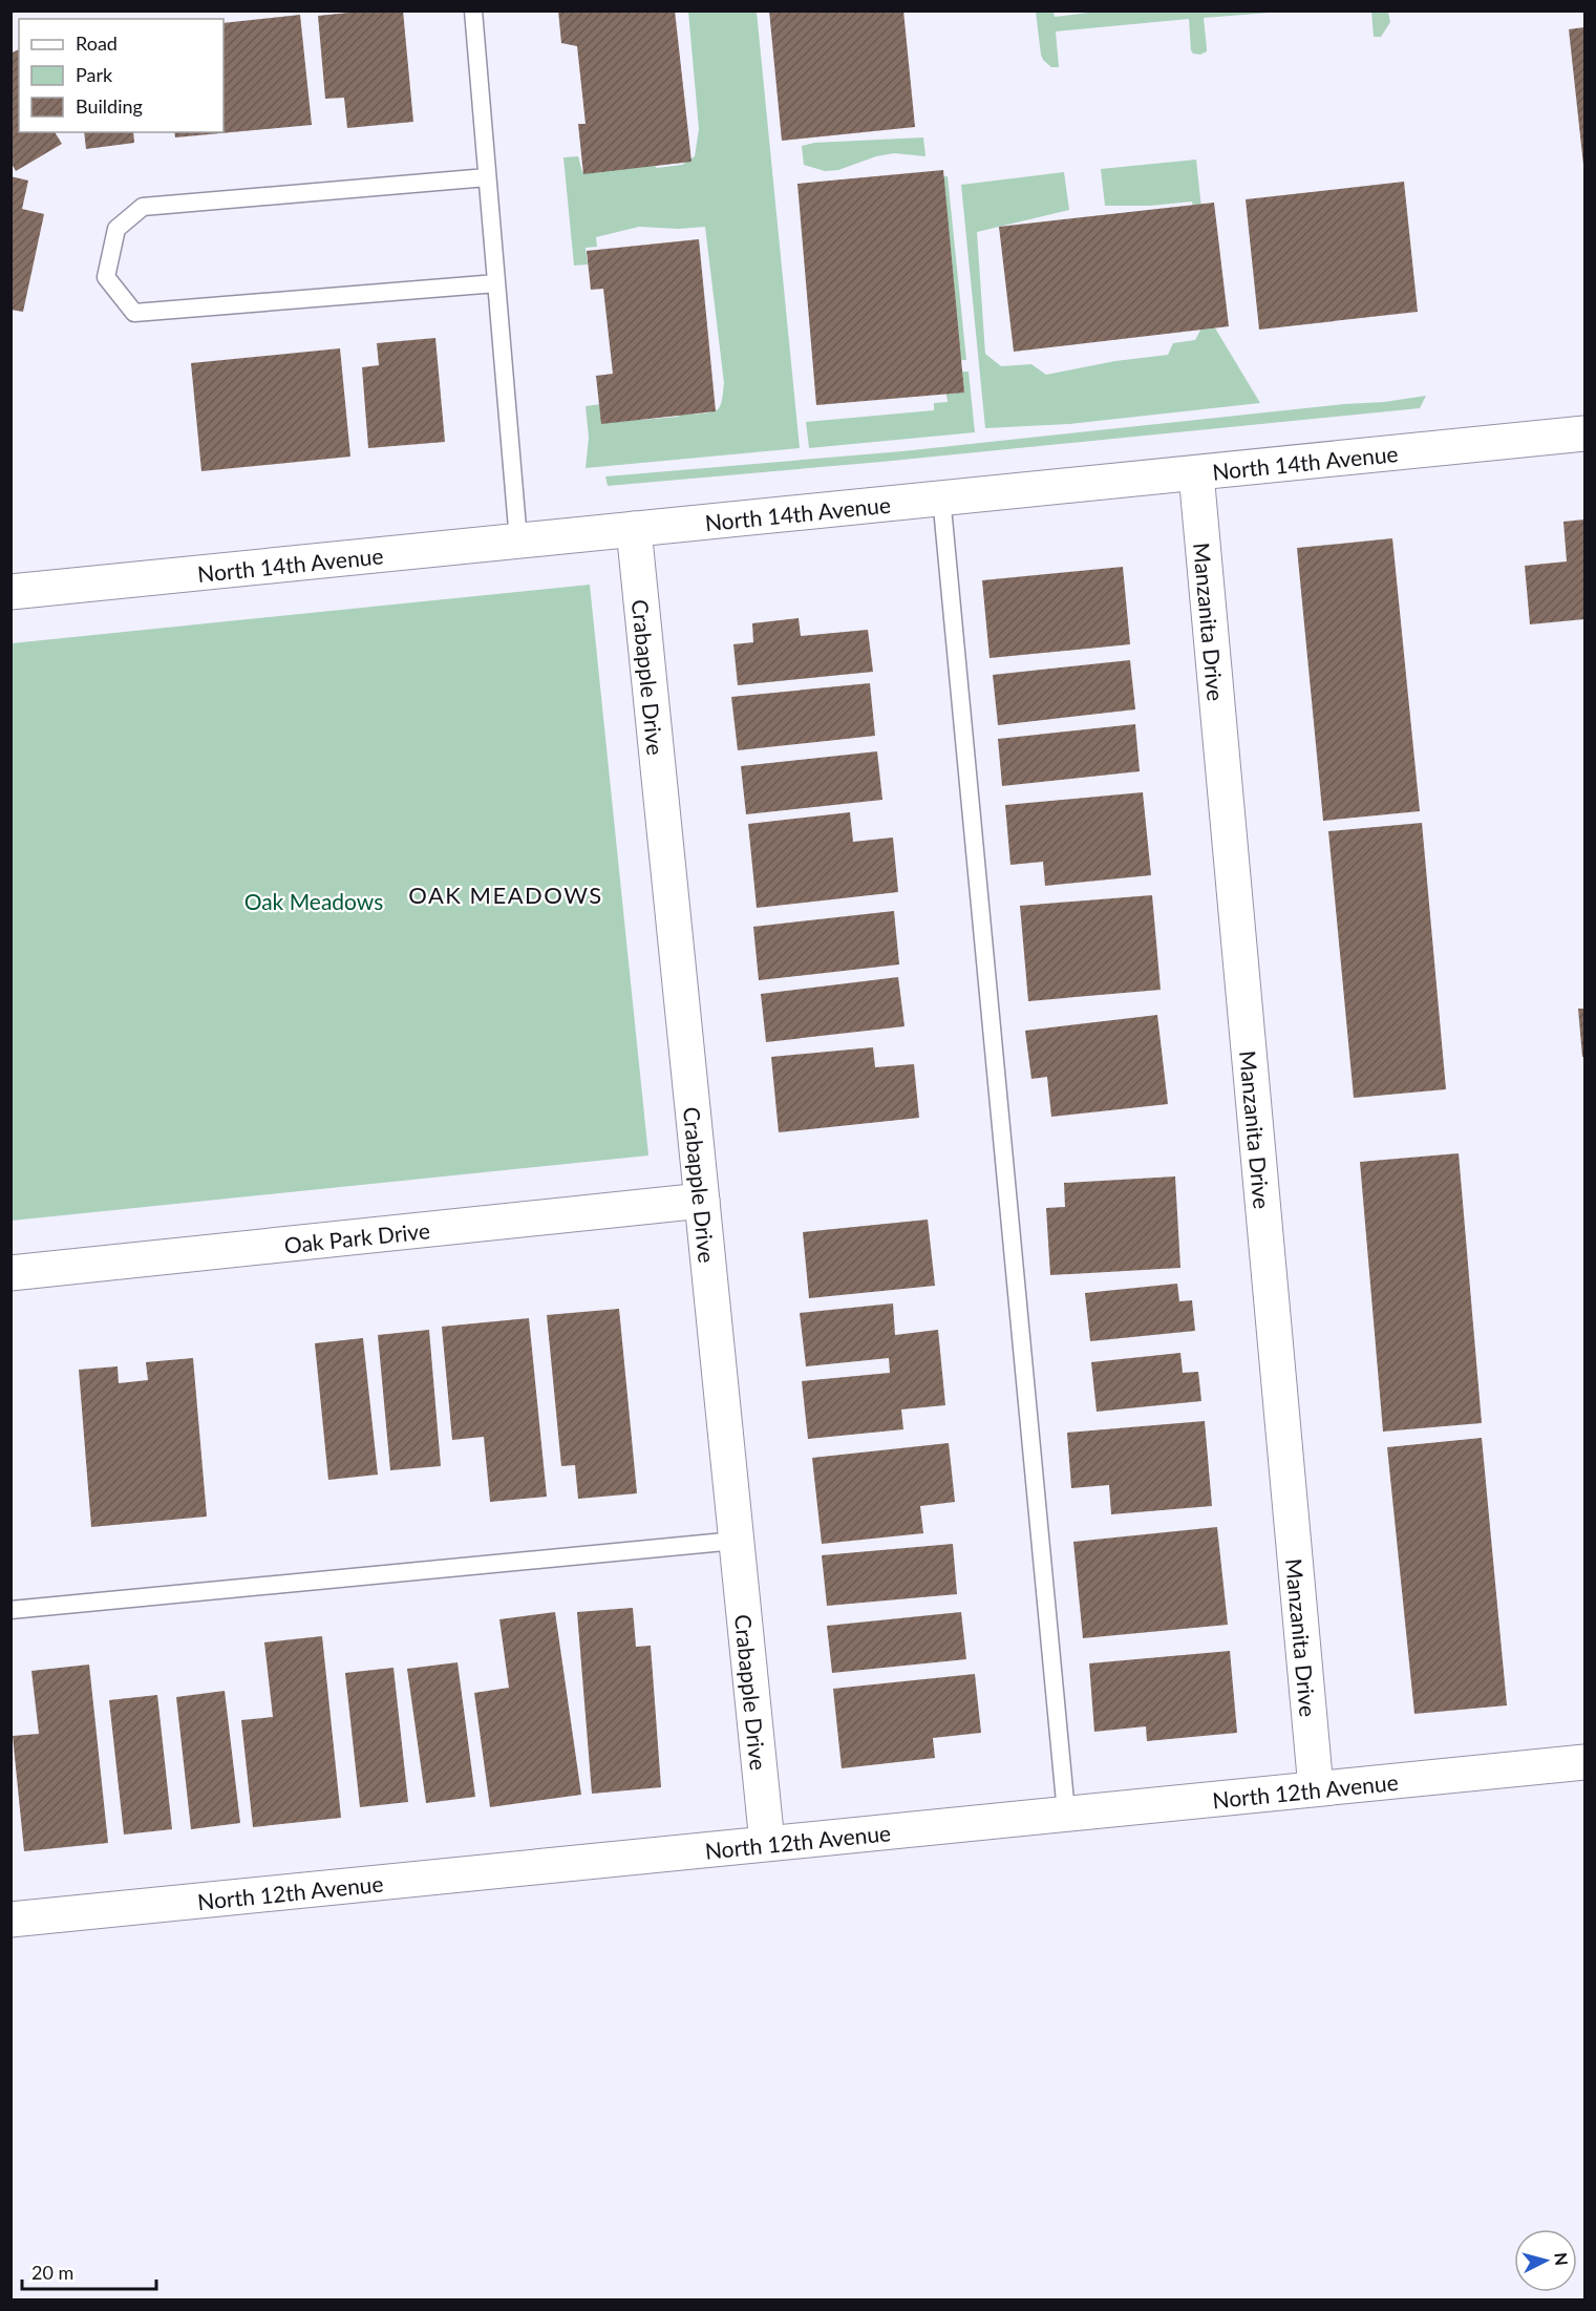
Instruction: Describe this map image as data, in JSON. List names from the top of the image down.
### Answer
{
  "streets": {
    "street": [
      "North 14th Avenue",
      "Manzanita Drive",
      "Crabapple Drive",
      "Oak Park Drive",
      "North 12th Avenue"
    ]
  },
  "crossings": [
    ["North 14th Avenue", "Manzanita Drive"],
    ["North 14th Avenue", "Crabapple Drive"],
    ["Manzanita Drive", "North 12th Avenue"],
    ["Crabapple Drive", "Oak Park Drive"],
    ["Crabapple Drive", "North 12th Avenue"]
  ],
  "districts": ["OAK MEADOWS"],
  "parks": ["Oak Meadows"],
  "legend": ["Road", "Park", "Building"],
  "scale_bar": "20 m",
  "north": "right"
}
